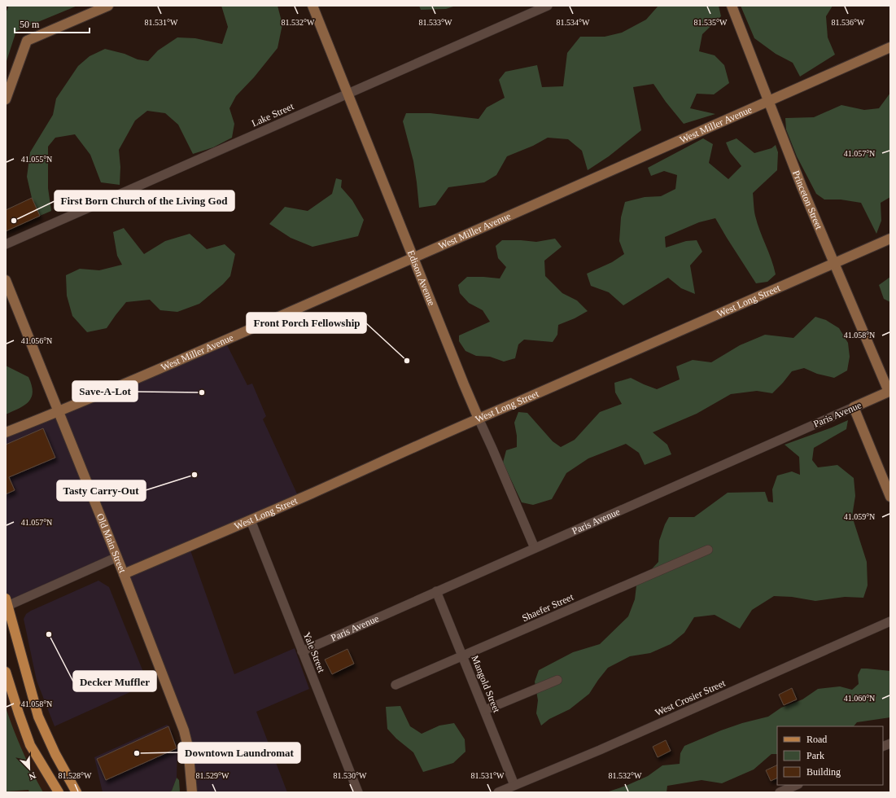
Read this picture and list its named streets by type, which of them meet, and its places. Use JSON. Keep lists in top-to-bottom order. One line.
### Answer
{"streets":{"street":["Lake Street","West Miller Avenue","Princeton Street","Edison Avenue","West Long Street","Paris Avenue","Old Main Street","Shaefer Street","Yale Street","Mangold Street","West Crosier Street"]},"crossings":[["Lake Street","Edison Avenue"],["West Miller Avenue","Princeton Street"],["West Miller Avenue","Edison Avenue"],["West Miller Avenue","Old Main Street"],["Princeton Street","West Long Street"],["Princeton Street","Paris Avenue"],["Edison Avenue","West Long Street"],["Edison Avenue","Paris Avenue"],["West Long Street","Old Main Street"],["West Long Street","Yale Street"],["Paris Avenue","Yale Street"],["Paris Avenue","Mangold Street"],["Shaefer Street","Mangold Street"],["Mangold Street","West Crosier Street"]],"places":["First Born Church of the Living God","Front Porch Fellowship","Save-A-Lot","Tasty Carry-Out","Decker Muffler","Downtown Laundromat"],"legend":["Road","Park","Building"],"scale_bar":"50 m","north":"bottom right","coordinates":["81.531°W","81.532°W","81.533°W","81.534°W","81.535°W","81.536°W","41.057°N","41.055°N","41.058°N","41.056°N","41.059°N","41.060°N","81.528°W","81.529°W","81.530°W"]}
